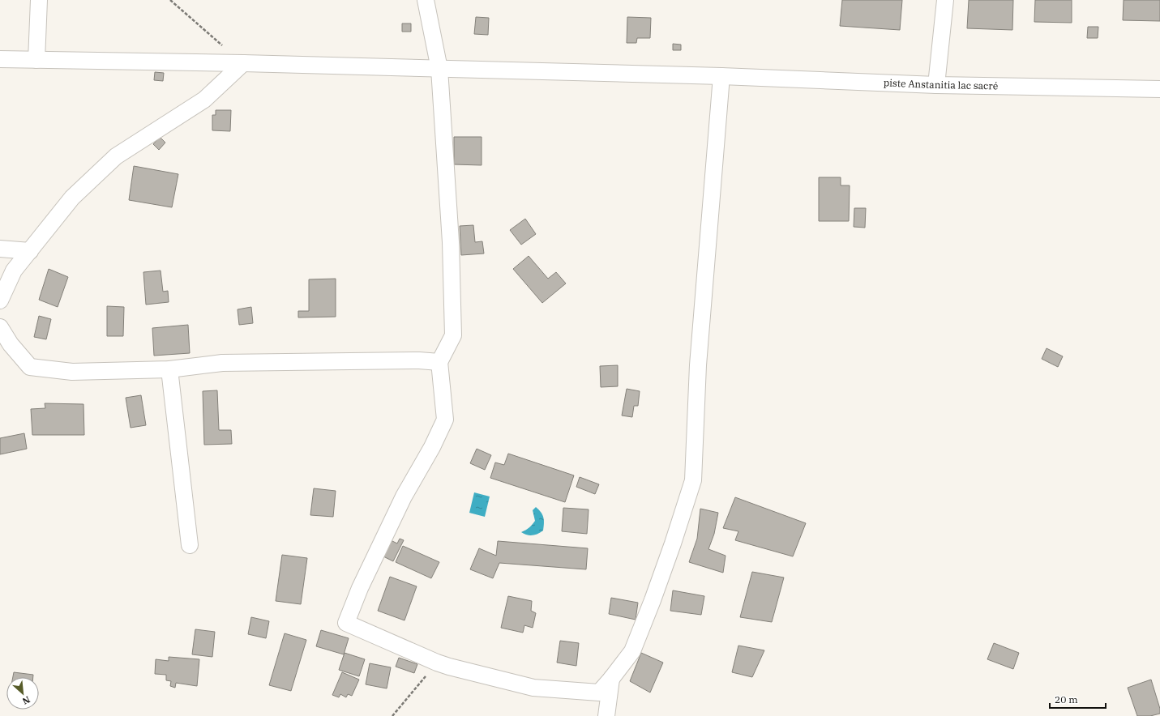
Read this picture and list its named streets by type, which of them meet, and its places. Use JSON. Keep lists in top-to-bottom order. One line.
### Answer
{"streets":{"street":["piste Anstanitia lac sacré"]},"scale_bar":"20 m","north":"bottom right"}
